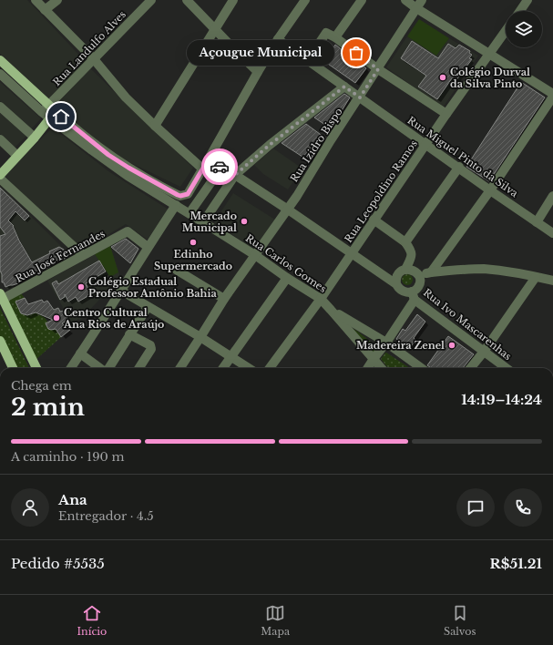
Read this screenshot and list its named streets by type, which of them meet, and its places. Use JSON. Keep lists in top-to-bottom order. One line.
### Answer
{"streets":{"street":["Rua Landulfo Alves","Rua Izidro Bispo","Rua Miguel Pinto da Silva","Rua Leopoldino Ramos","Rua José Fernandes","Rua Carlos Gomes","Rua Ivo Mascarenhas"]},"crossings":[["Rua Landulfo Alves","Rua Carlos Gomes"],["Rua Izidro Bispo","Rua Miguel Pinto da Silva"],["Rua Izidro Bispo","Rua Carlos Gomes"],["Rua Miguel Pinto da Silva","Rua Leopoldino Ramos"],["Rua Leopoldino Ramos","Rua Carlos Gomes"]],"places":["Açougue Municipal","Colégio Durval da Silva Pinto","Mercado Municipal","Edinho Supermercado","Colégio Estadual Professor Antônio Bahia","Centro Cultural Ana Rios de Araújo","Madereira Zenel"],"page":{"bubble":"Açougue Municipal","heading":["2 min","Chega em","14:19–14:24"],"panel":["Ana","Entregador · 4.5","Pedido #5535","R$51.21"],"bar":"A caminho · 190 m","tabs":["Início","Mapa","Salvos"]}}
